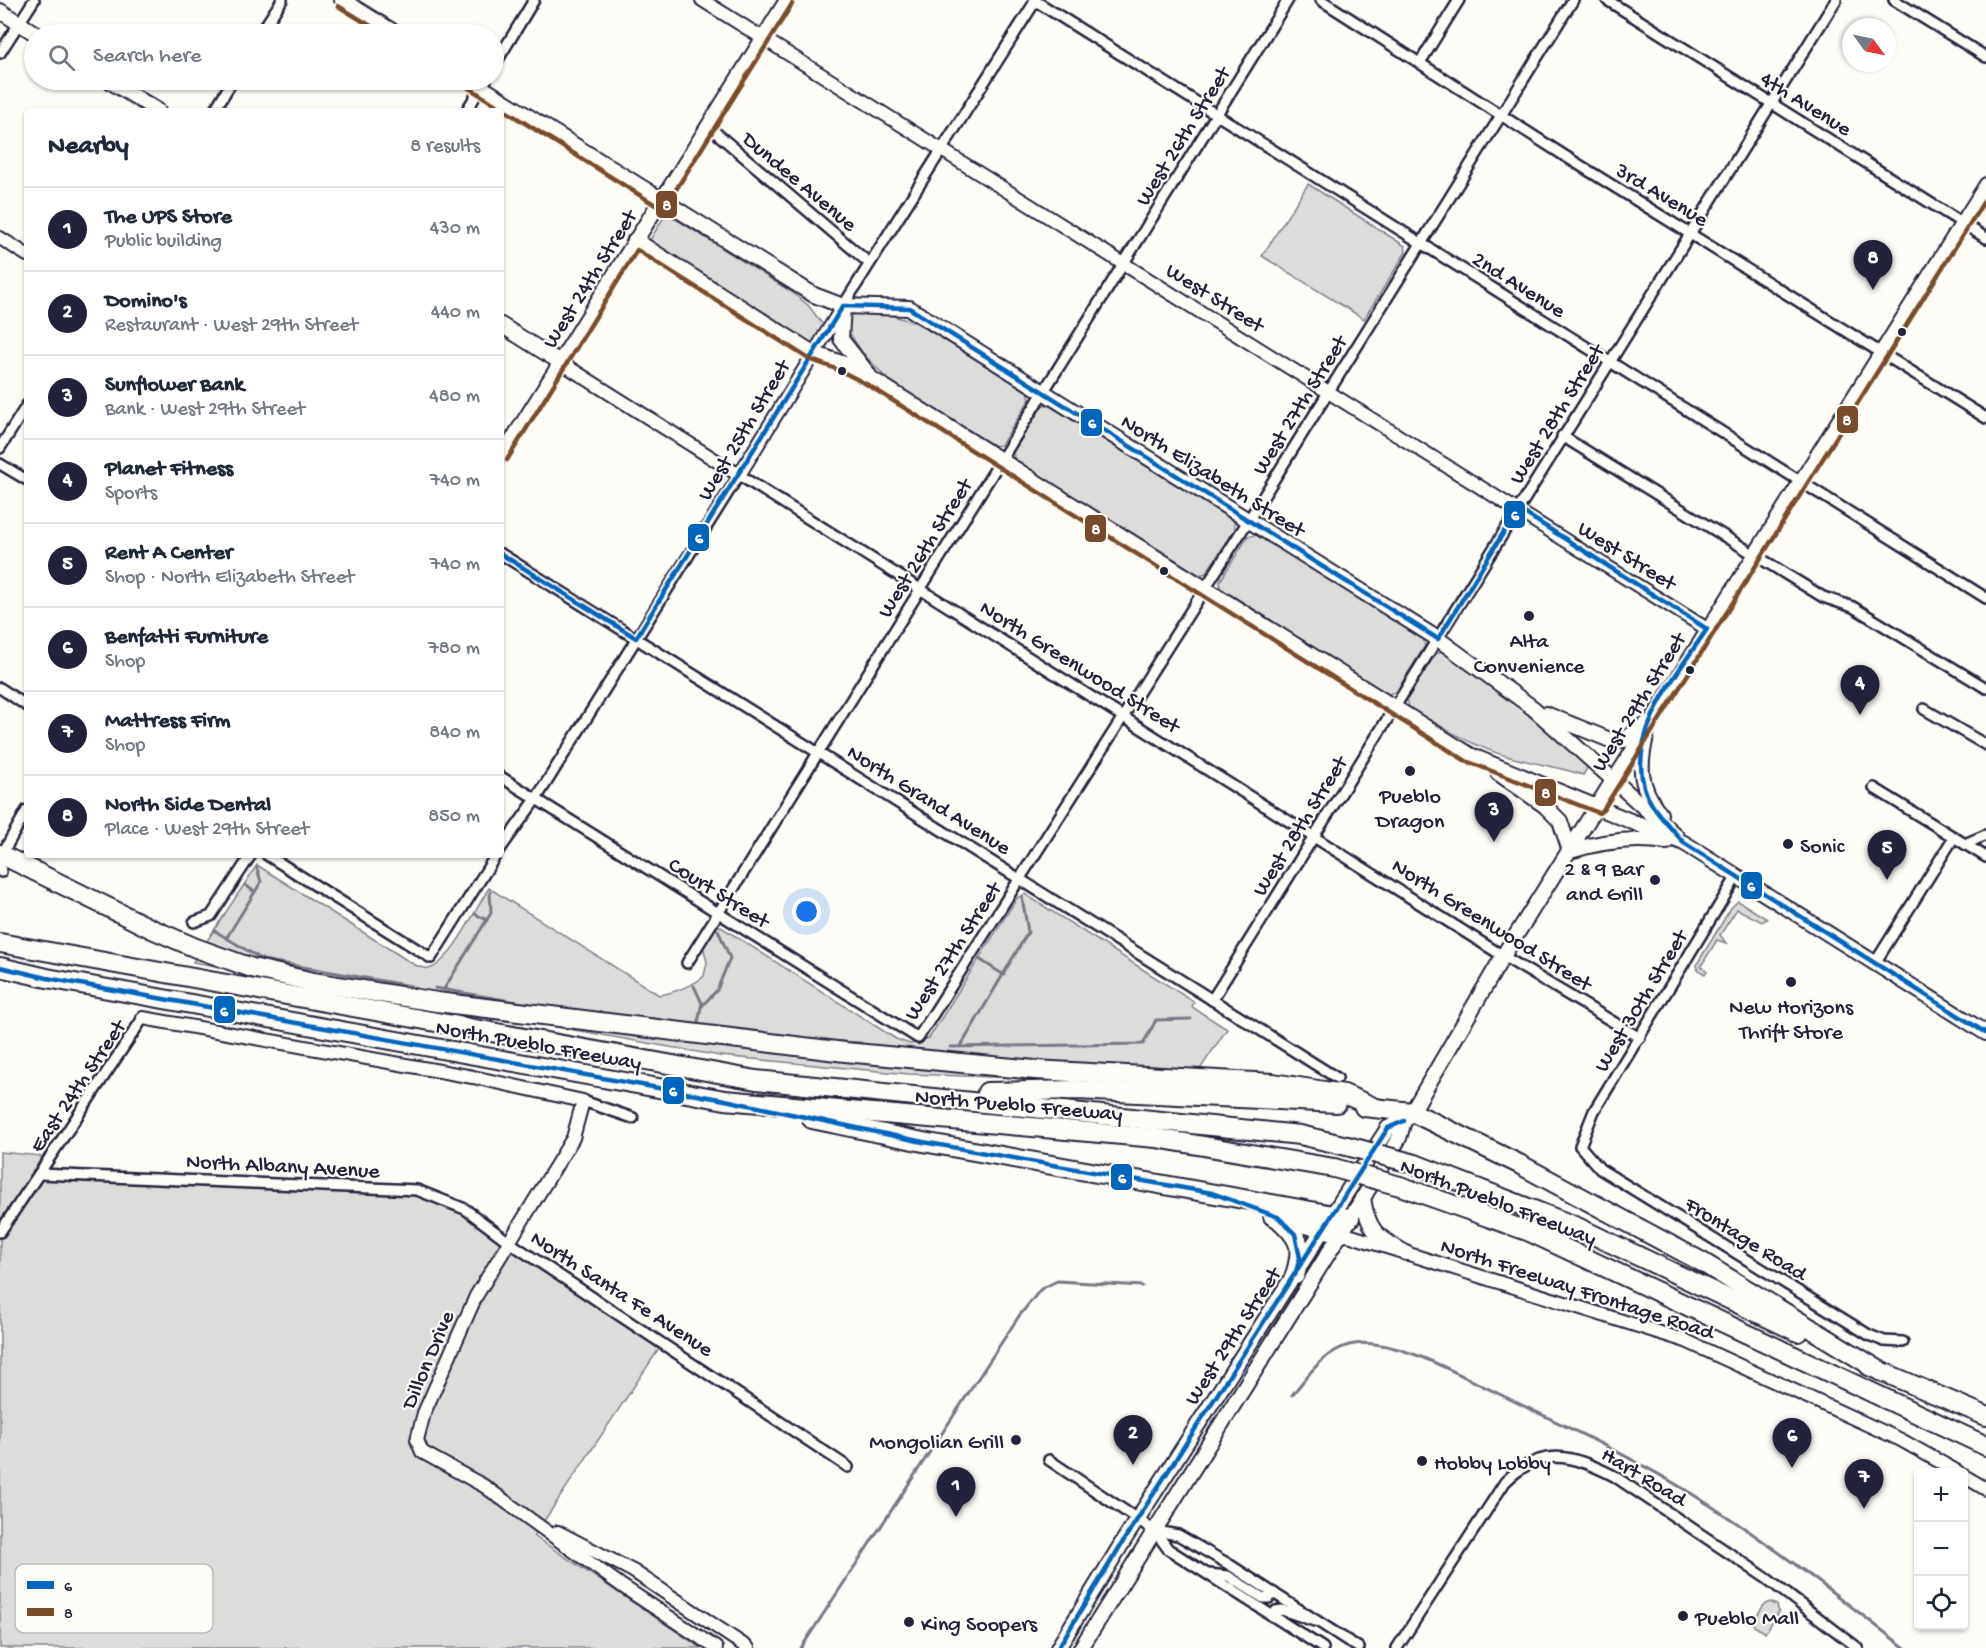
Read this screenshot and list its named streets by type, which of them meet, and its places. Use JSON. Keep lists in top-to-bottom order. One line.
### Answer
{"streets":{"highway":["North Pueblo Freeway"],"main road":["West 24th Street","North Elizabeth Street","North Greenwood Street","West 29th Street"],"street":["4th Avenue","West 26th Street","Dundee Avenue","3rd Avenue","2nd Avenue","West Street","West 27th Street","West 28th Street","West 25th Street","North Grand Avenue","Court Street","West 30th Street","East 24th Street","North Albany Avenue","Frontage Road","North Freeway Frontage Road","North Santa Fe Avenue","Dillon Drive","Hart Road"]},"crossings":[["4th Avenue","West 28th Street"],["4th Avenue","West 29th Street"],["West 26th Street","2nd Avenue"],["West 26th Street","West Street"],["West 26th Street","North Elizabeth Street"],["West 26th Street","North Greenwood Street"],["West 26th Street","North Grand Avenue"],["West 26th Street","Court Street"],["Dundee Avenue","West 24th Street"],["Dundee Avenue","West 25th Street"],["3rd Avenue","West 27th Street"],["3rd Avenue","West 28th Street"],["3rd Avenue","West 29th Street"],["West 24th Street","West Street"],["West 24th Street","North Elizabeth Street"],["West 24th Street","North Greenwood Street"],["2nd Avenue","West 27th Street"],["2nd Avenue","West 28th Street"],["2nd Avenue","West 25th Street"],["2nd Avenue","West 29th Street"],["West Street","West 27th Street"],["West Street","West 28th Street"],["West Street","West 25th Street"],["West Street","West 29th Street"],["West 27th Street","North Elizabeth Street"],["West 27th Street","North Greenwood Street"],["West 27th Street","North Grand Avenue"],["West 27th Street","Court Street"],["West 28th Street","North Elizabeth Street"],["West 28th Street","North Greenwood Street"],["West 28th Street","North Grand Avenue"],["West 25th Street","North Elizabeth Street"],["West 25th Street","North Greenwood Street"],["West 25th Street","North Grand Avenue"],["West 25th Street","Court Street"],["North Elizabeth Street","West 29th Street"],["North Elizabeth Street","West 30th Street"],["North Greenwood Street","West 29th Street"],["North Greenwood Street","West 30th Street"],["West 29th Street","North Freeway Frontage Road"],["West 30th Street","Frontage Road"],["East 24th Street","North Albany Avenue"],["North Albany Avenue","North Santa Fe Avenue"],["North Albany Avenue","Dillon Drive"],["North Santa Fe Avenue","Dillon Drive"]],"places":["Alta Convenience","Pueblo Dragon","Sonic","2 & 9 Bar and Grill","New Horizons Thrift Store","Mongolian Grill","Hobby Lobby","Pueblo Mall","King Soopers"],"lines":["transit line 8","transit line 6"],"legend":["6","8"],"north":"bottom right","page":{"search":"Search here","heading":["Nearby","8 results"],"list":[{"mark":"1","name":"The UPS Store","note":"Public building","value":"430 m"},{"mark":"2","name":"Domino's","note":"Restaurant · West 29th Street","value":"440 m"},{"mark":"3","name":"Sunflower Bank","note":"Bank · West 29th Street","value":"480 m"},{"mark":"4","name":"Planet Fitness","note":"Sports","value":"740 m"},{"mark":"5","name":"Rent A Center","note":"Shop · North Elizabeth Street","value":"740 m"},{"mark":"6","name":"Benfatti Furniture","note":"Shop","value":"780 m"},{"mark":"7","name":"Mattress Firm","note":"Shop","value":"840 m"},{"mark":"8","name":"North Side Dental","note":"Place · West 29th Street","value":"850 m"}],"pins":["8","4","3","5","2","6","7","1"],"map_buttons":["+","−"]}}
